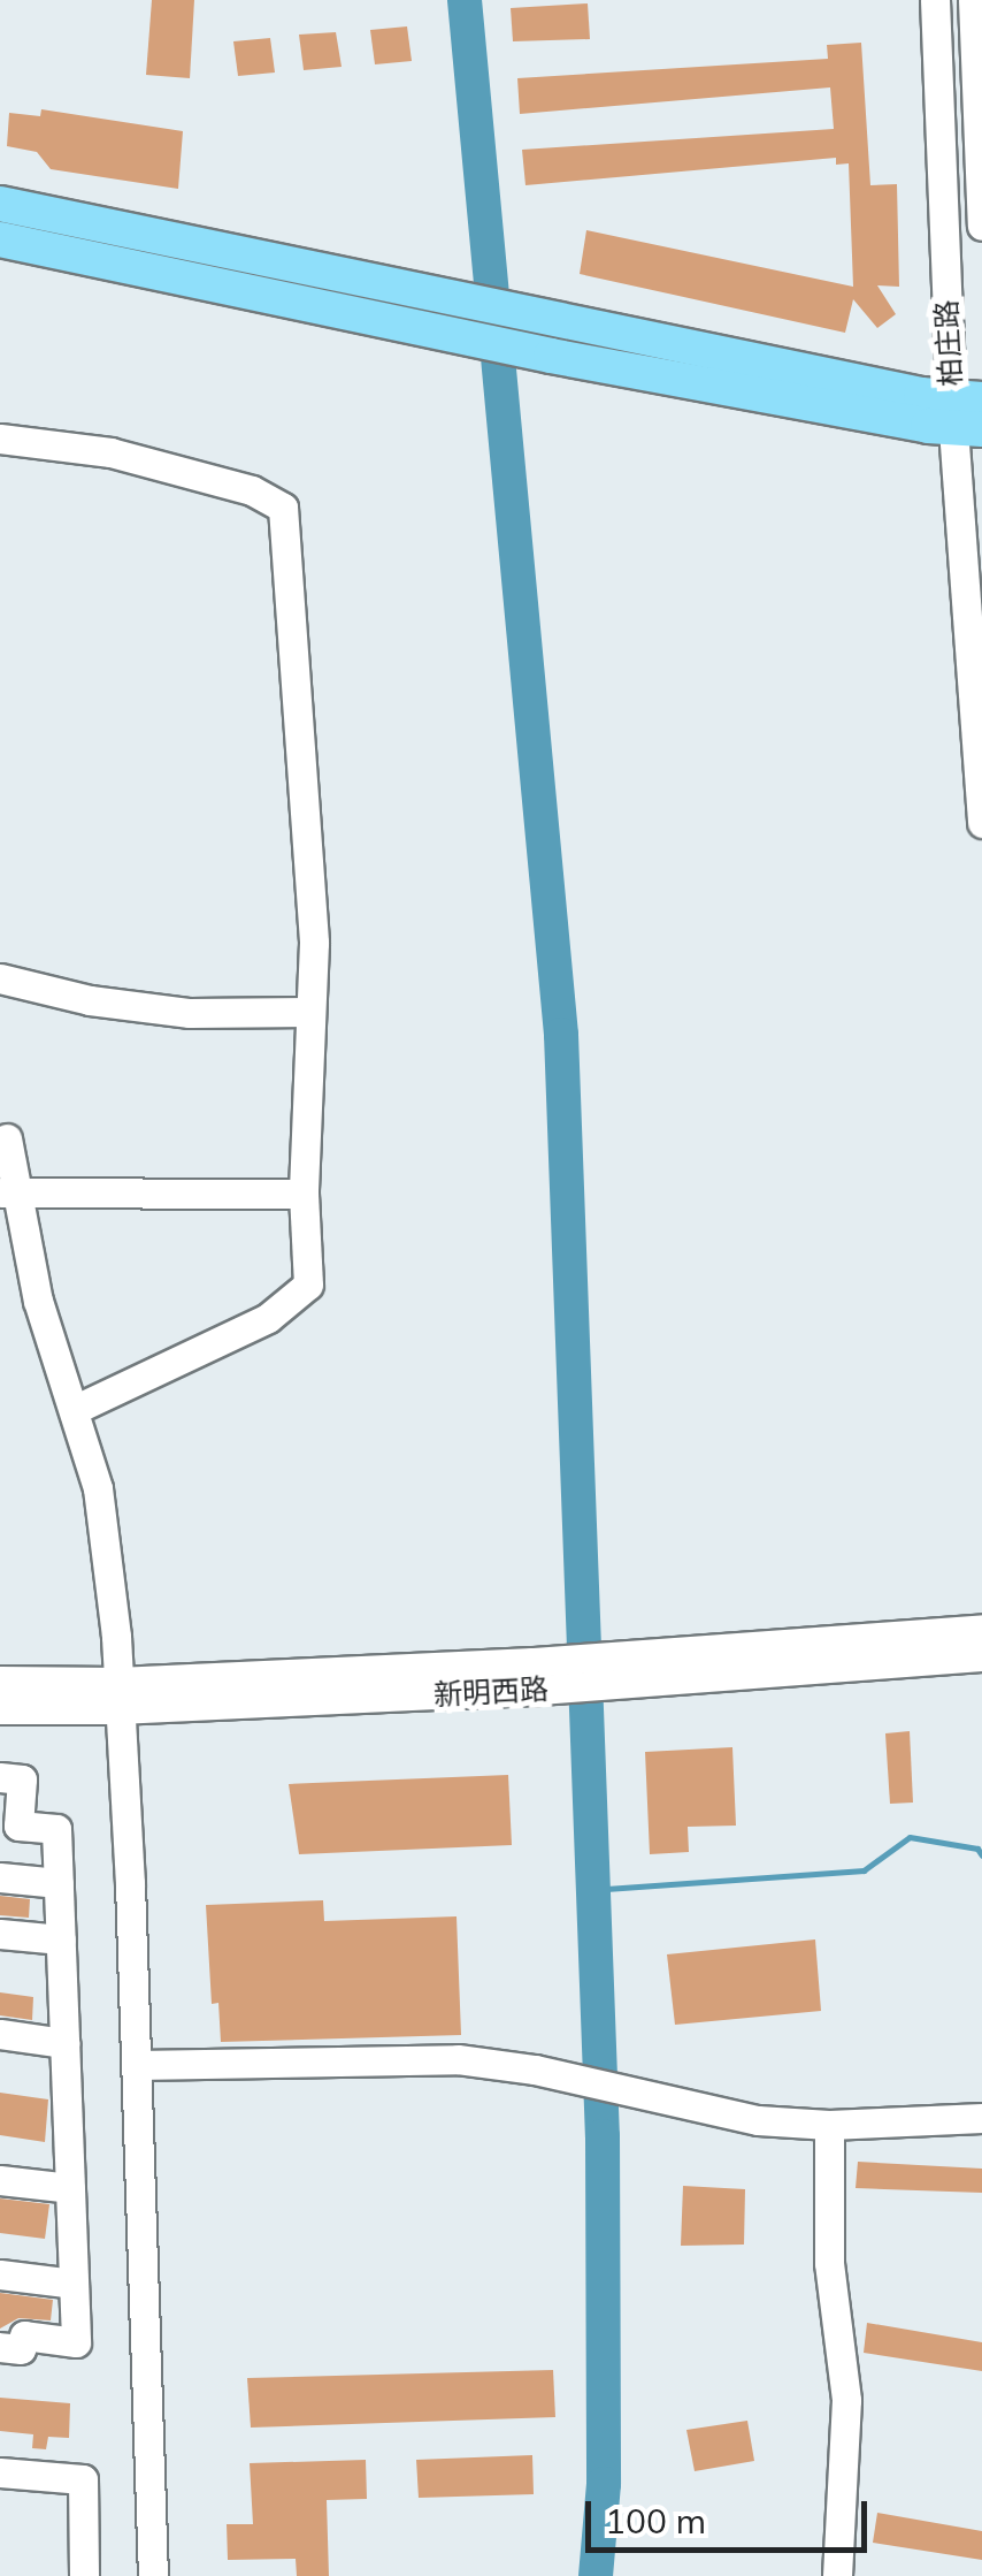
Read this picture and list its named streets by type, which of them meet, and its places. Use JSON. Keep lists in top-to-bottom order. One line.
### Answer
{"streets":{"street":["柏庄路","新明西路"]},"scale_bar":"100 m"}
